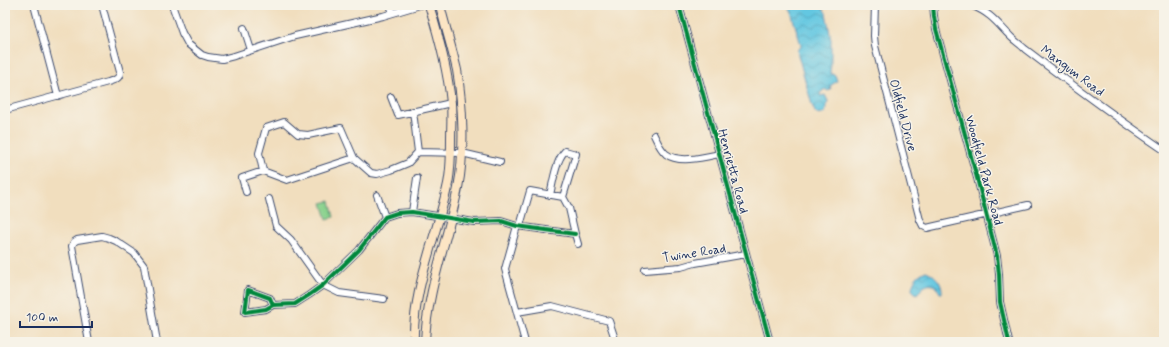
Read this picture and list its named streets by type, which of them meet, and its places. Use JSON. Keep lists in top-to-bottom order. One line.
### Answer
{"streets":{"street":["Mangum Road","Oldfield Drive","Woodfield Park Road","Henrietta Road","Twine Road"]},"crossings":[["Oldfield Drive","Woodfield Park Road"],["Henrietta Road","Twine Road"]],"scale_bar":"100 m"}
